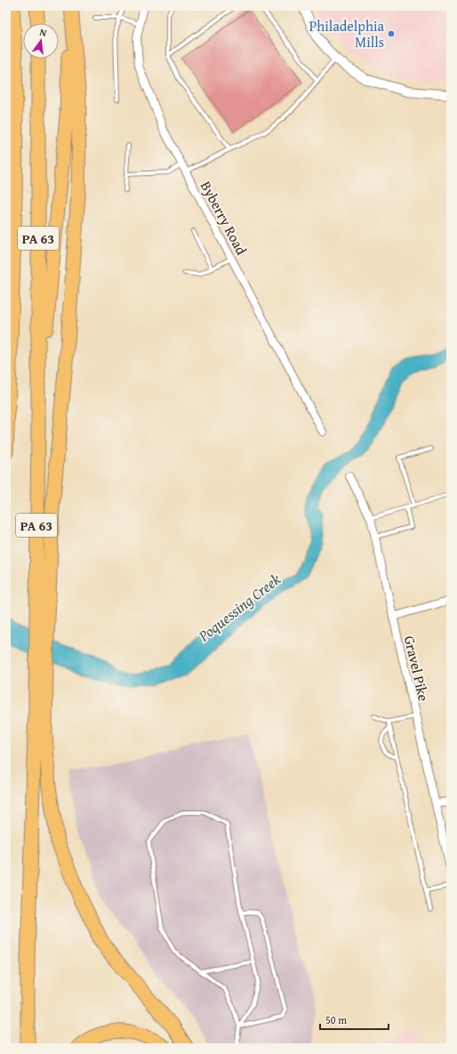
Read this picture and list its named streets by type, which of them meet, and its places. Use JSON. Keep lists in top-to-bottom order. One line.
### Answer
{"streets":{"highway":["PA 63"],"street":["Byberry Road","Gravel Pike"]},"water":["Poquessing Creek"],"places":["Philadelphia Mills"],"scale_bar":"50 m","north":"top"}
